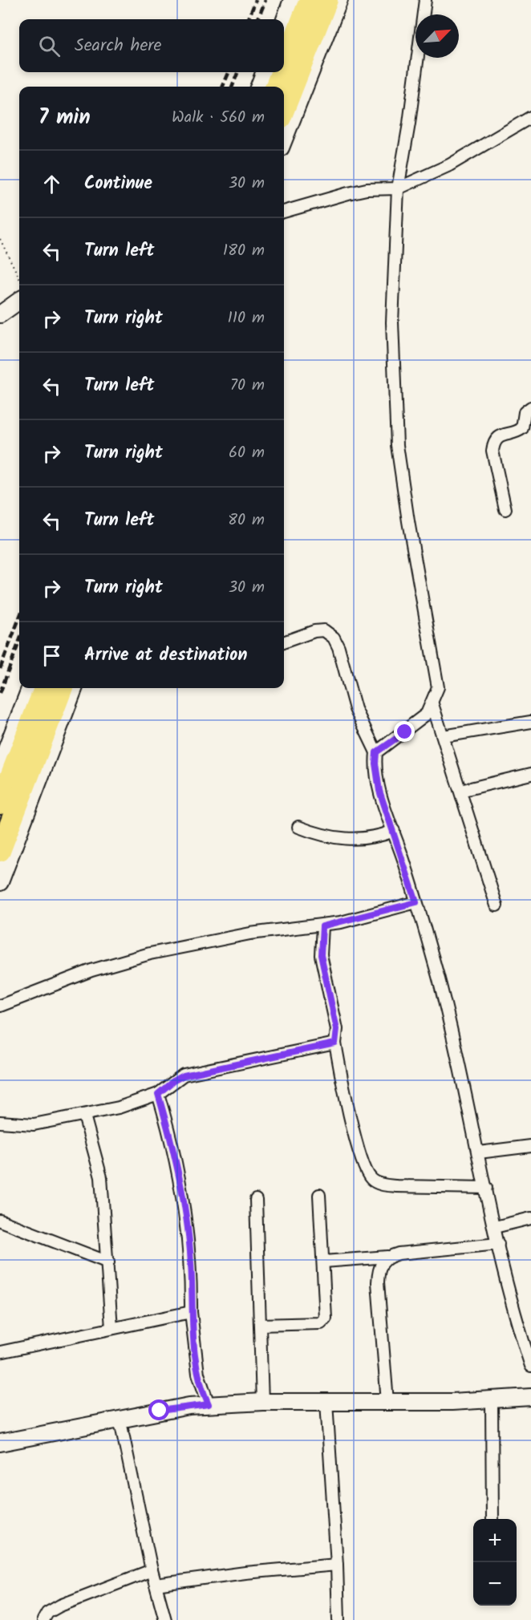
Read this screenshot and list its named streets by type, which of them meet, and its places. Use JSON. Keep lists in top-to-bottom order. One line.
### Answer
{"north":"top right","page":{"search":"Search here","heading":["7 min","Walk · 560 m"],"list":[["Continue","30 m"],["Turn left","180 m"],["Turn right","110 m"],["Turn left","70 m"],["Turn right","60 m"],["Turn left","80 m"],["Turn right","30 m"],"Arrive at destination"],"map_buttons":["+","−"]}}
